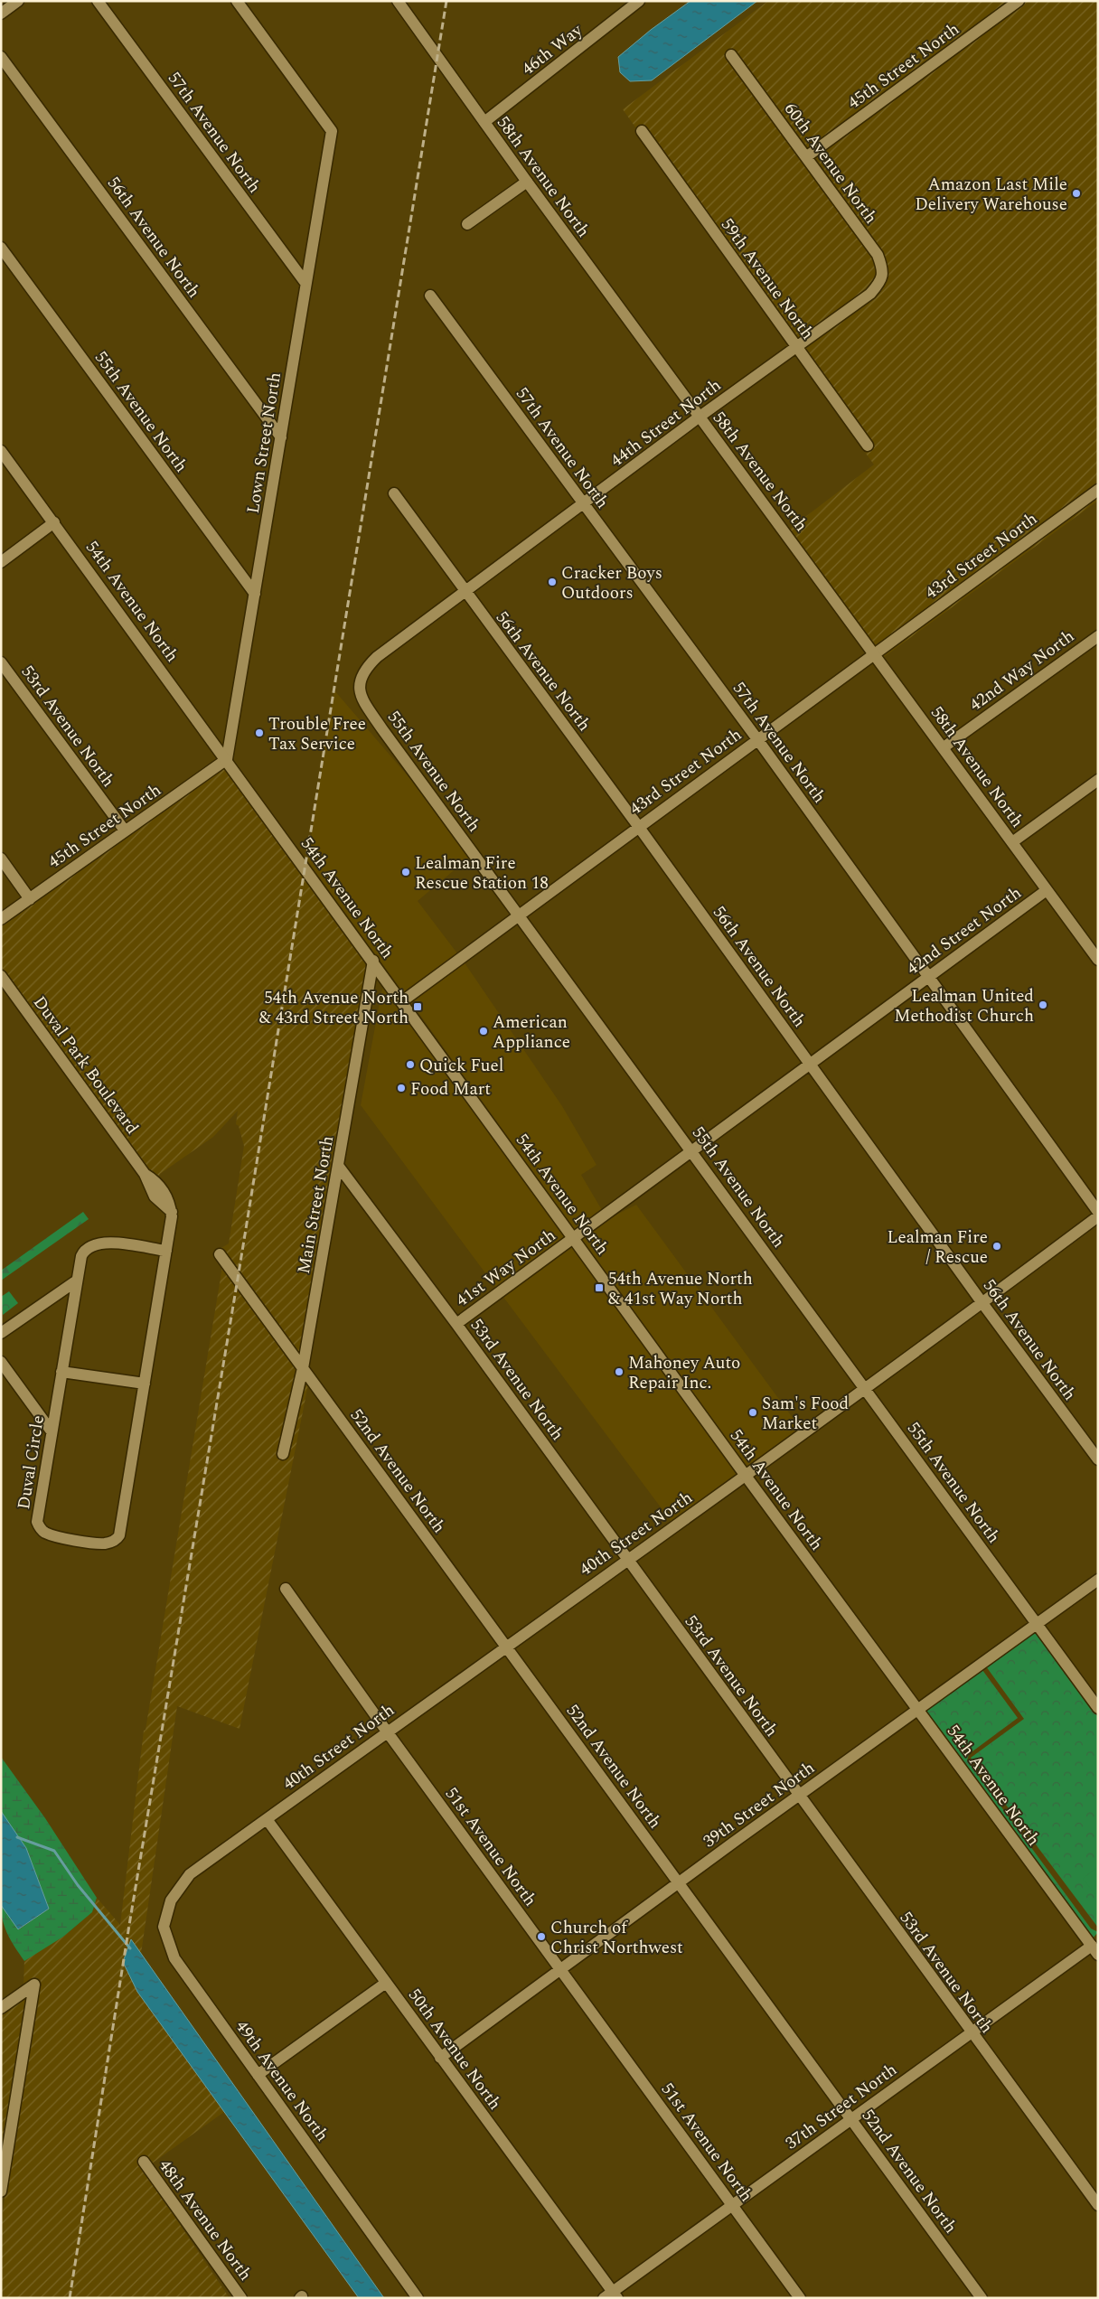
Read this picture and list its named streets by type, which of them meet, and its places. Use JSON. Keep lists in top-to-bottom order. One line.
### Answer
{"streets":{"street":["46th Way","45th Street North","57th Avenue North","60th Avenue North","58th Avenue North","56th Avenue North","59th Avenue North","55th Avenue North","44th Street North","Lown Street North","43rd Street North","54th Avenue North","42nd Way North","53rd Avenue North","42nd Street North","Duval Park Boulevard","Main Street North","41st Way North","Duval Circle","52nd Avenue North","40th Street North","39th Street North","51st Avenue North","50th Avenue North","49th Avenue North","37th Street North","48th Avenue North"]},"crossings":[["46th Way","58th Avenue North"],["45th Street North","60th Avenue North"],["45th Street North","Lown Street North"],["45th Street North","54th Avenue North"],["45th Street North","53rd Avenue North"],["57th Avenue North","44th Street North"],["57th Avenue North","Lown Street North"],["57th Avenue North","43rd Street North"],["57th Avenue North","42nd Street North"],["60th Avenue North","44th Street North"],["58th Avenue North","44th Street North"],["58th Avenue North","43rd Street North"],["58th Avenue North","42nd Way North"],["58th Avenue North","42nd Street North"],["56th Avenue North","44th Street North"],["56th Avenue North","Lown Street North"],["56th Avenue North","43rd Street North"],["56th Avenue North","42nd Street North"],["56th Avenue North","40th Street North"],["59th Avenue North","44th Street North"],["55th Avenue North","44th Street North"],["55th Avenue North","Lown Street North"],["55th Avenue North","43rd Street North"],["55th Avenue North","42nd Street North"],["55th Avenue North","40th Street North"],["55th Avenue North","39th Street North"],["Lown Street North","54th Avenue North"],["43rd Street North","54th Avenue North"],["54th Avenue North","42nd Street North"],["54th Avenue North","Main Street North"],["54th Avenue North","41st Way North"],["54th Avenue North","40th Street North"],["54th Avenue North","39th Street North"],["54th Avenue North","37th Street North"],["53rd Avenue North","Main Street North"],["53rd Avenue North","41st Way North"],["53rd Avenue North","40th Street North"],["53rd Avenue North","39th Street North"],["53rd Avenue North","37th Street North"],["42nd Street North","41st Way North"],["Duval Park Boulevard","Duval Circle"],["Main Street North","52nd Avenue North"],["52nd Avenue North","40th Street North"],["52nd Avenue North","39th Street North"],["52nd Avenue North","37th Street North"],["40th Street North","51st Avenue North"],["40th Street North","50th Avenue North"],["40th Street North","49th Avenue North"],["39th Street North","51st Avenue North"],["39th Street North","50th Avenue North"],["51st Avenue North","37th Street North"],["50th Avenue North","37th Street North"]],"places":{"other":["Amazon Last Mile Delivery Warehouse","Cracker Boys Outdoors","Trouble Free Tax Service","Lealman Fire Rescue Station 18","Lealman United Methodist Church","American Appliance","Quick Fuel","Food Mart","Lealman Fire / Rescue","Mahoney Auto Repair Inc.","Sam's Food Market","Church of Christ Northwest"],"transit":["54th Avenue North & 43rd Street North","54th Avenue North & 41st Way North"]}}
